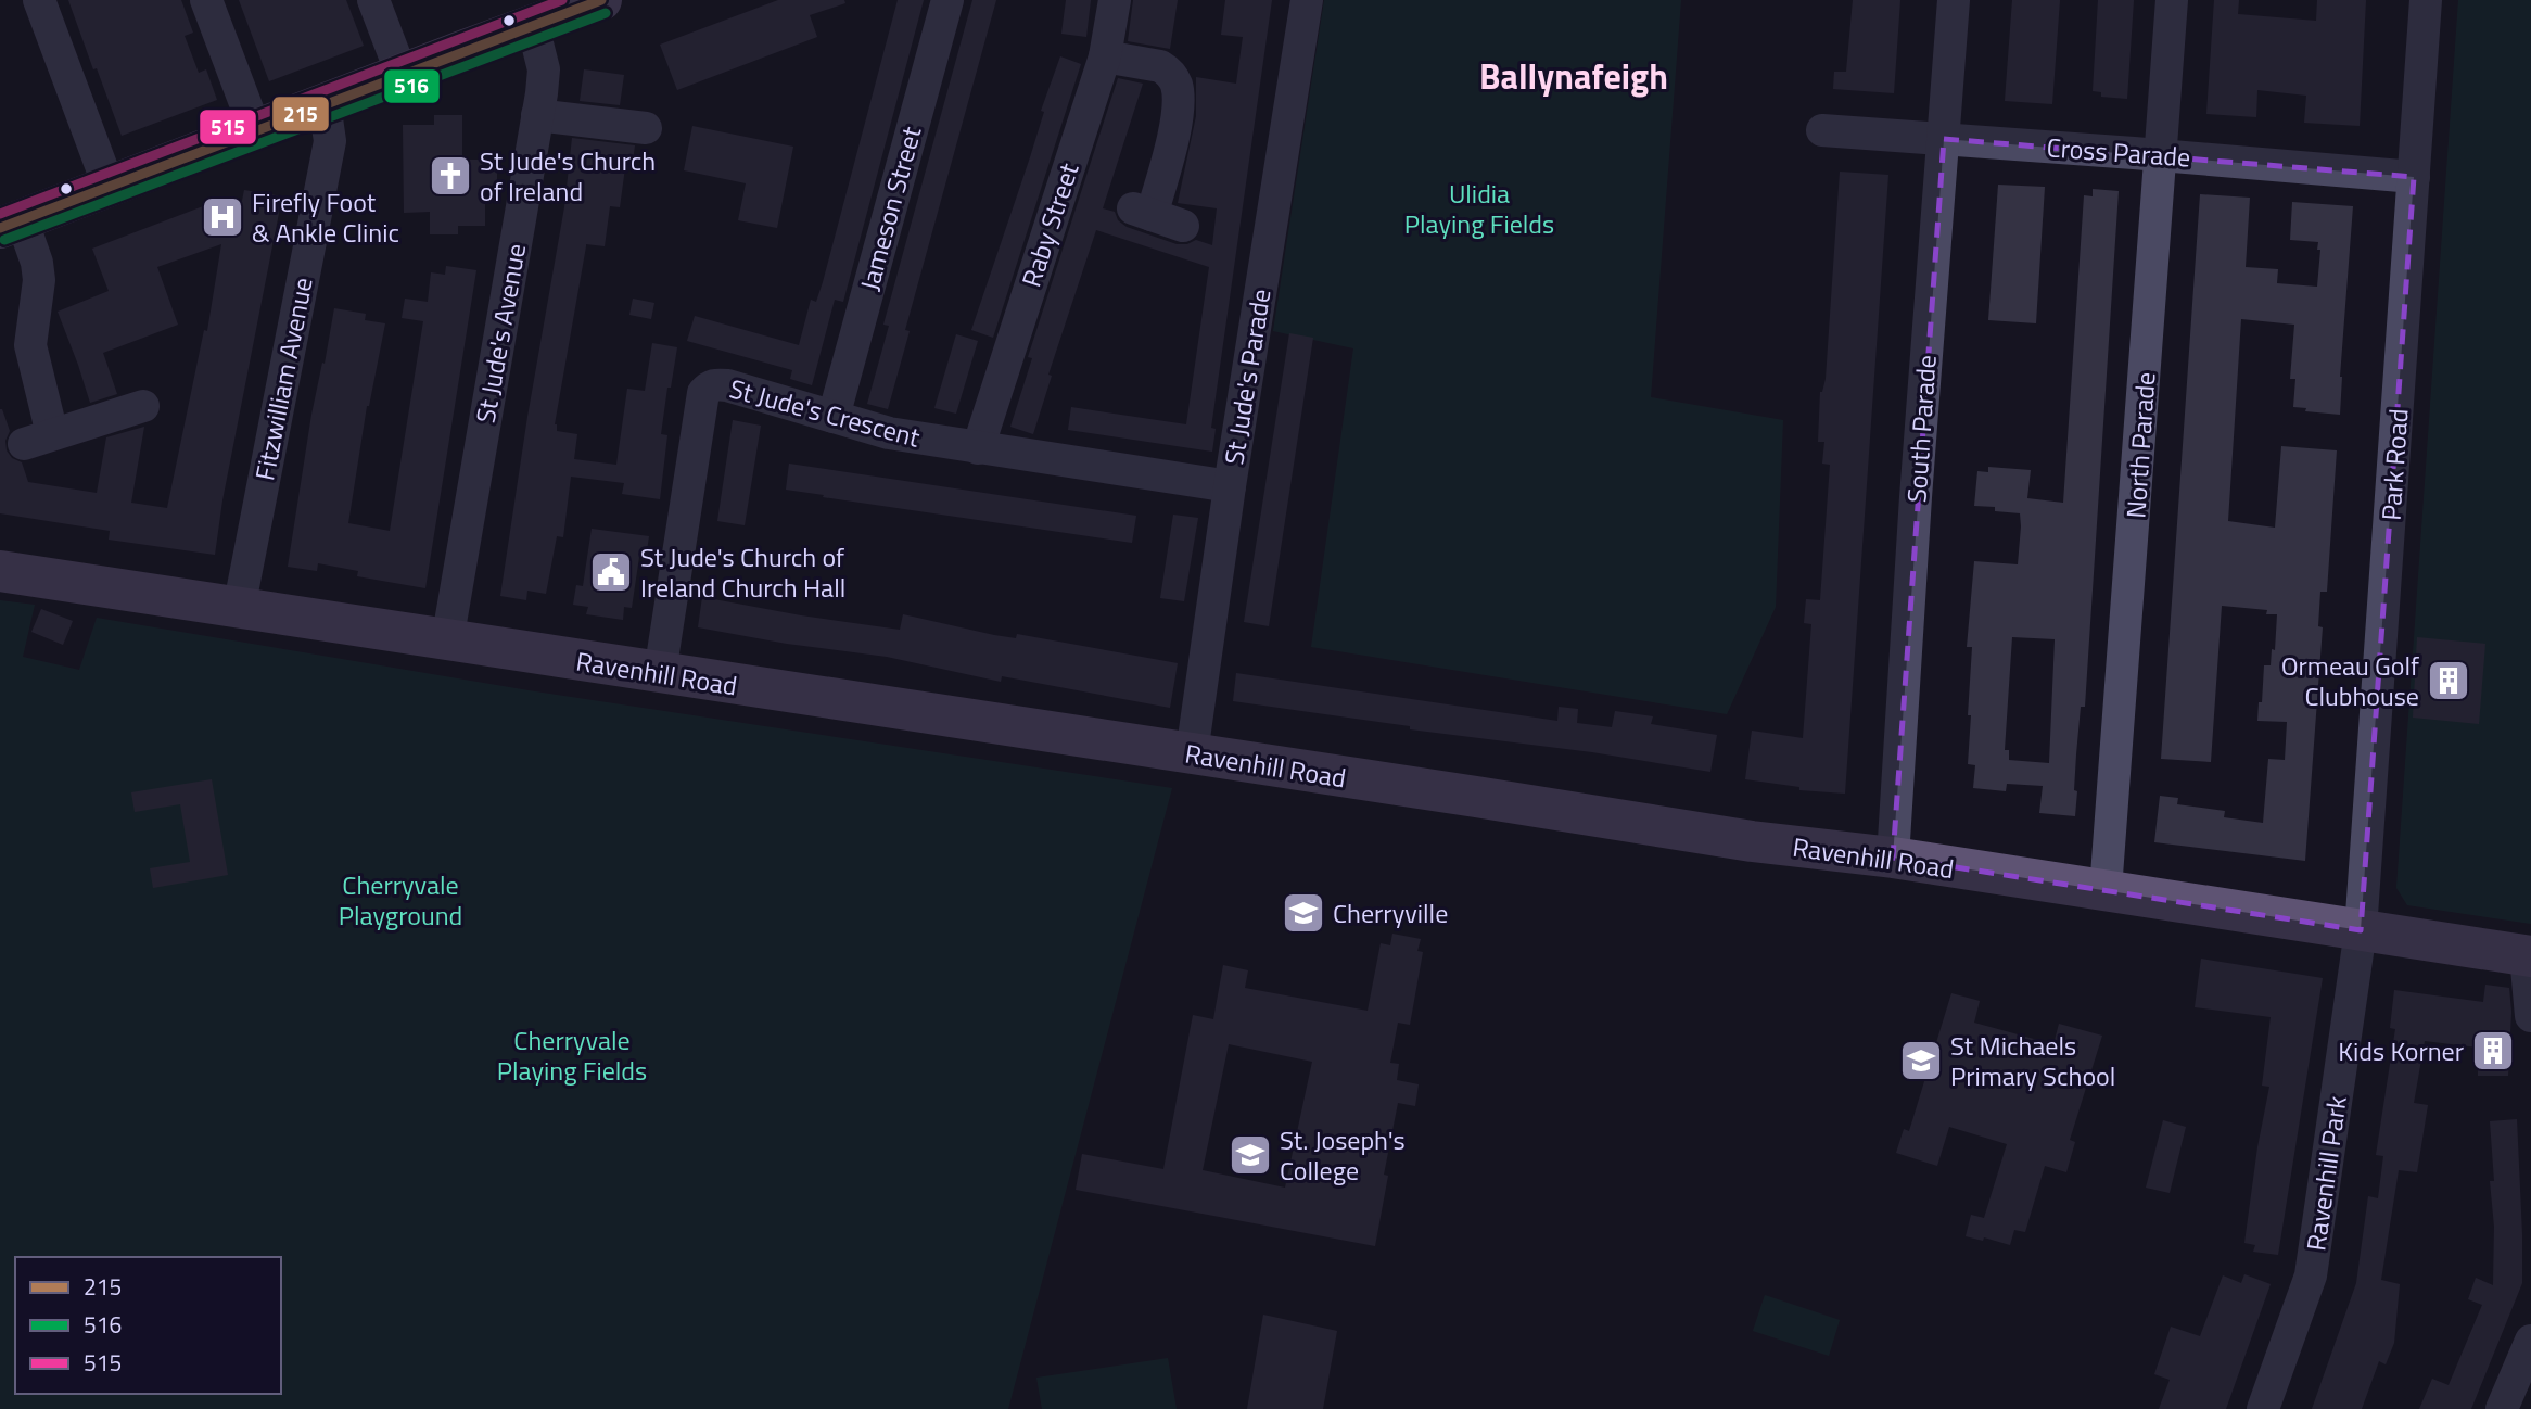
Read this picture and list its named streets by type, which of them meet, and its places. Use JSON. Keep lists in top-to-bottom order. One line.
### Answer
{"streets":{"main road":["Ravenhill Road"],"street":["Cross Parade","Jameson Street","Raby Street","St Jude's Avenue","St Jude's Parade","Fitzwilliam Avenue","St Jude's Crescent","South Parade","North Parade","Park Road","Ravenhill Park"]},"crossings":[["Cross Parade","South Parade"],["Cross Parade","North Parade"],["Cross Parade","Park Road"],["Jameson Street","St Jude's Crescent"],["Raby Street","St Jude's Crescent"],["St Jude's Avenue","Ravenhill Road"],["St Jude's Parade","St Jude's Crescent"],["St Jude's Parade","Ravenhill Road"],["Fitzwilliam Avenue","Ravenhill Road"],["St Jude's Crescent","Ravenhill Road"],["South Parade","Ravenhill Road"],["North Parade","Ravenhill Road"],["Park Road","Ravenhill Road"],["Park Road","Ravenhill Park"],["Ravenhill Road","Ravenhill Park"]],"districts":["Ballynafeigh"],"parks":["Ulidia Playing Fields","Cherryvale Playground","Cherryvale Playing Fields"],"places":{"church":["St Jude's Church of Ireland"],"hospital":["Firefly Foot & Ankle Clinic"],"public building":["St Jude's Church of Ireland Church Hall"],"building":["Ormeau Golf Clubhouse","Kids Korner"],"school or university":["Cherryville","St Michaels Primary School","St. Joseph's College"]},"lines":["transit line 215","transit line 515","transit line 516"],"legend":["215","516","515"]}
